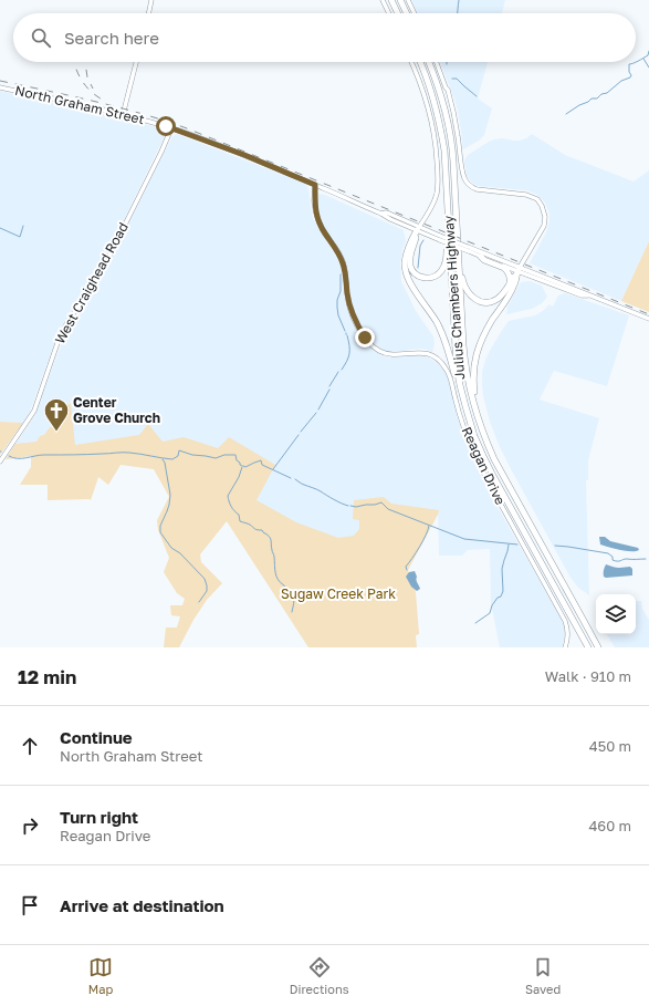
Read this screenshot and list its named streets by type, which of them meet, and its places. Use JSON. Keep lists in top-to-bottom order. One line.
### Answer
{"streets":{"highway":["Julius Chambers Highway"],"street":["North Graham Street","West Craighead Road","Reagan Drive"]},"crossings":[["North Graham Street","West Craighead Road"],["North Graham Street","Reagan Drive"]],"parks":["Sugaw Creek Park"],"places":{"church":["Center Grove Church"]},"page":{"search":"Search here","heading":["12 min","Walk · 910 m"],"list":[["Continue","North Graham Street","450 m"],["Turn right","Reagan Drive","460 m"],"Arrive at destination"],"nav":["Map","Directions","Saved"]}}
